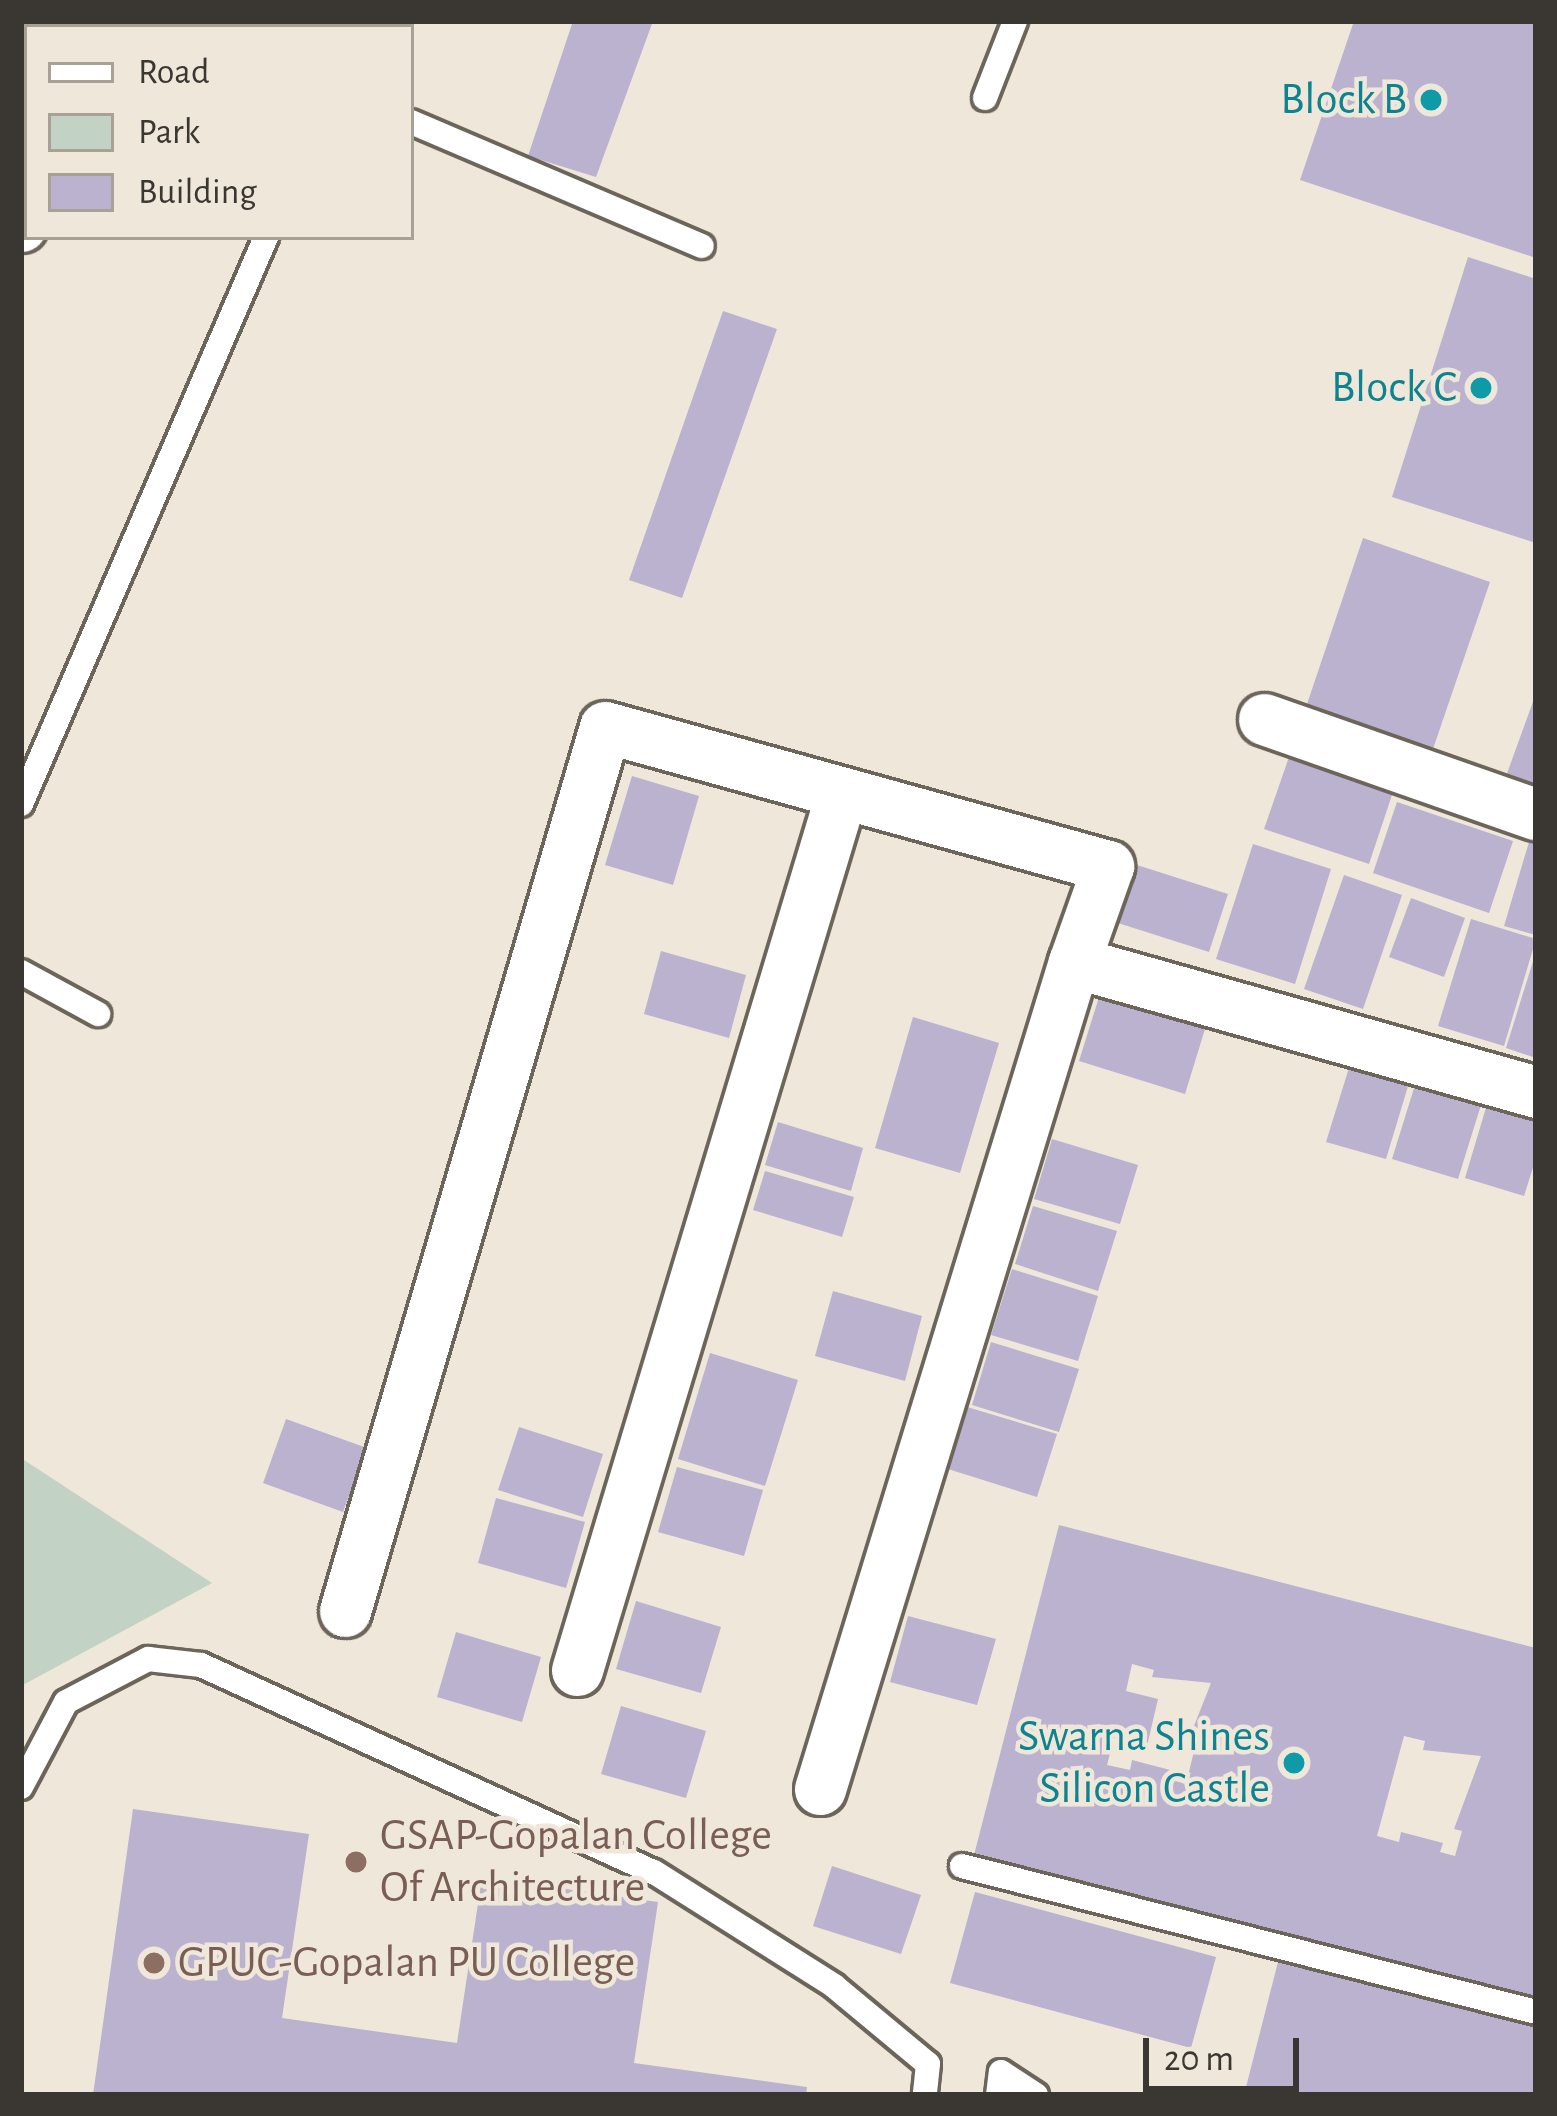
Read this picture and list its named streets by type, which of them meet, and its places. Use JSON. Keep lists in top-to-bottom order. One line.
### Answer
{"places":["Block B","Block C","Swarna Shines Silicon Castle","GSAP-Gopalan College Of Architecture","GPUC-Gopalan PU College"],"legend":["Road","Park","Building"],"scale_bar":"20 m"}
